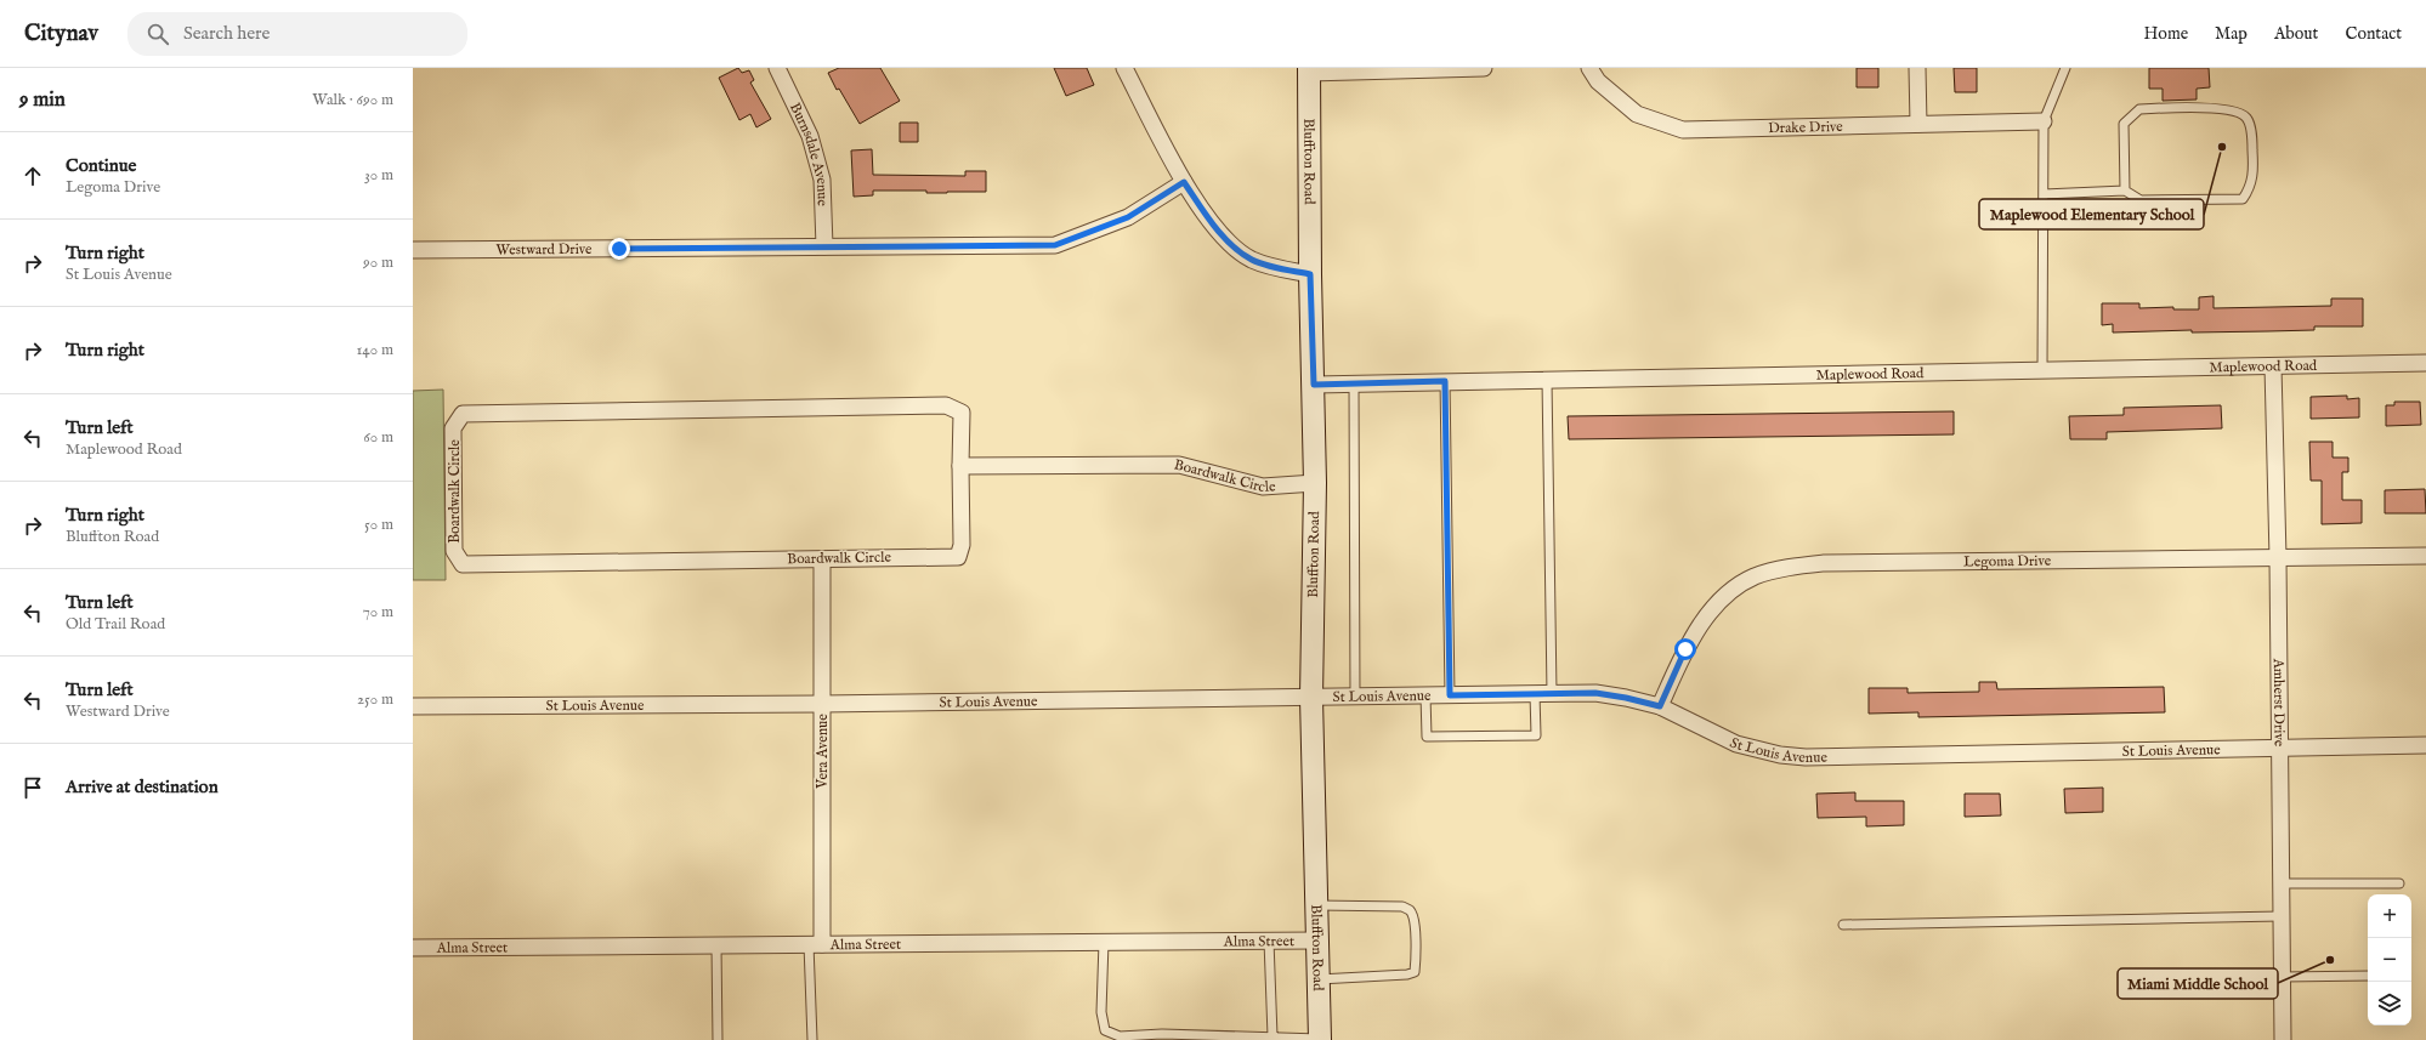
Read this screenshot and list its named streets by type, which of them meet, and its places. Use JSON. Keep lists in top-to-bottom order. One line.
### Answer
{"streets":{"main road":["Bluffton Road"],"street":["Drake Drive","Burnsdale Avenue","Westward Drive","Maplewood Road","Boardwalk Circle","Legoma Drive","St Louis Avenue","Amherst Drive","Vera Avenue","Alma Street"]},"crossings":[["Burnsdale Avenue","Westward Drive"],["Bluffton Road","Maplewood Road"],["Bluffton Road","Boardwalk Circle"],["Bluffton Road","St Louis Avenue"],["Bluffton Road","Alma Street"],["Maplewood Road","Amherst Drive"],["Boardwalk Circle","Vera Avenue"],["Legoma Drive","St Louis Avenue"],["Legoma Drive","Amherst Drive"],["St Louis Avenue","Amherst Drive"],["St Louis Avenue","Vera Avenue"],["Vera Avenue","Alma Street"]],"places":["Maplewood Elementary School","Miami Middle School"],"page":{"header":"Citynav","search":"Search here","nav":["Home","Map","About","Contact"],"heading":["9 min","Walk · 690 m"],"list":[["Continue","Legoma Drive","30 m"],["Turn right","St Louis Avenue","90 m"],["Turn right","140 m"],["Turn left","Maplewood Road","60 m"],["Turn right","Bluffton Road","50 m"],["Turn left","Old Trail Road","70 m"],["Turn left","Westward Drive","250 m"],"Arrive at destination"],"map_buttons":["+","−"]}}
